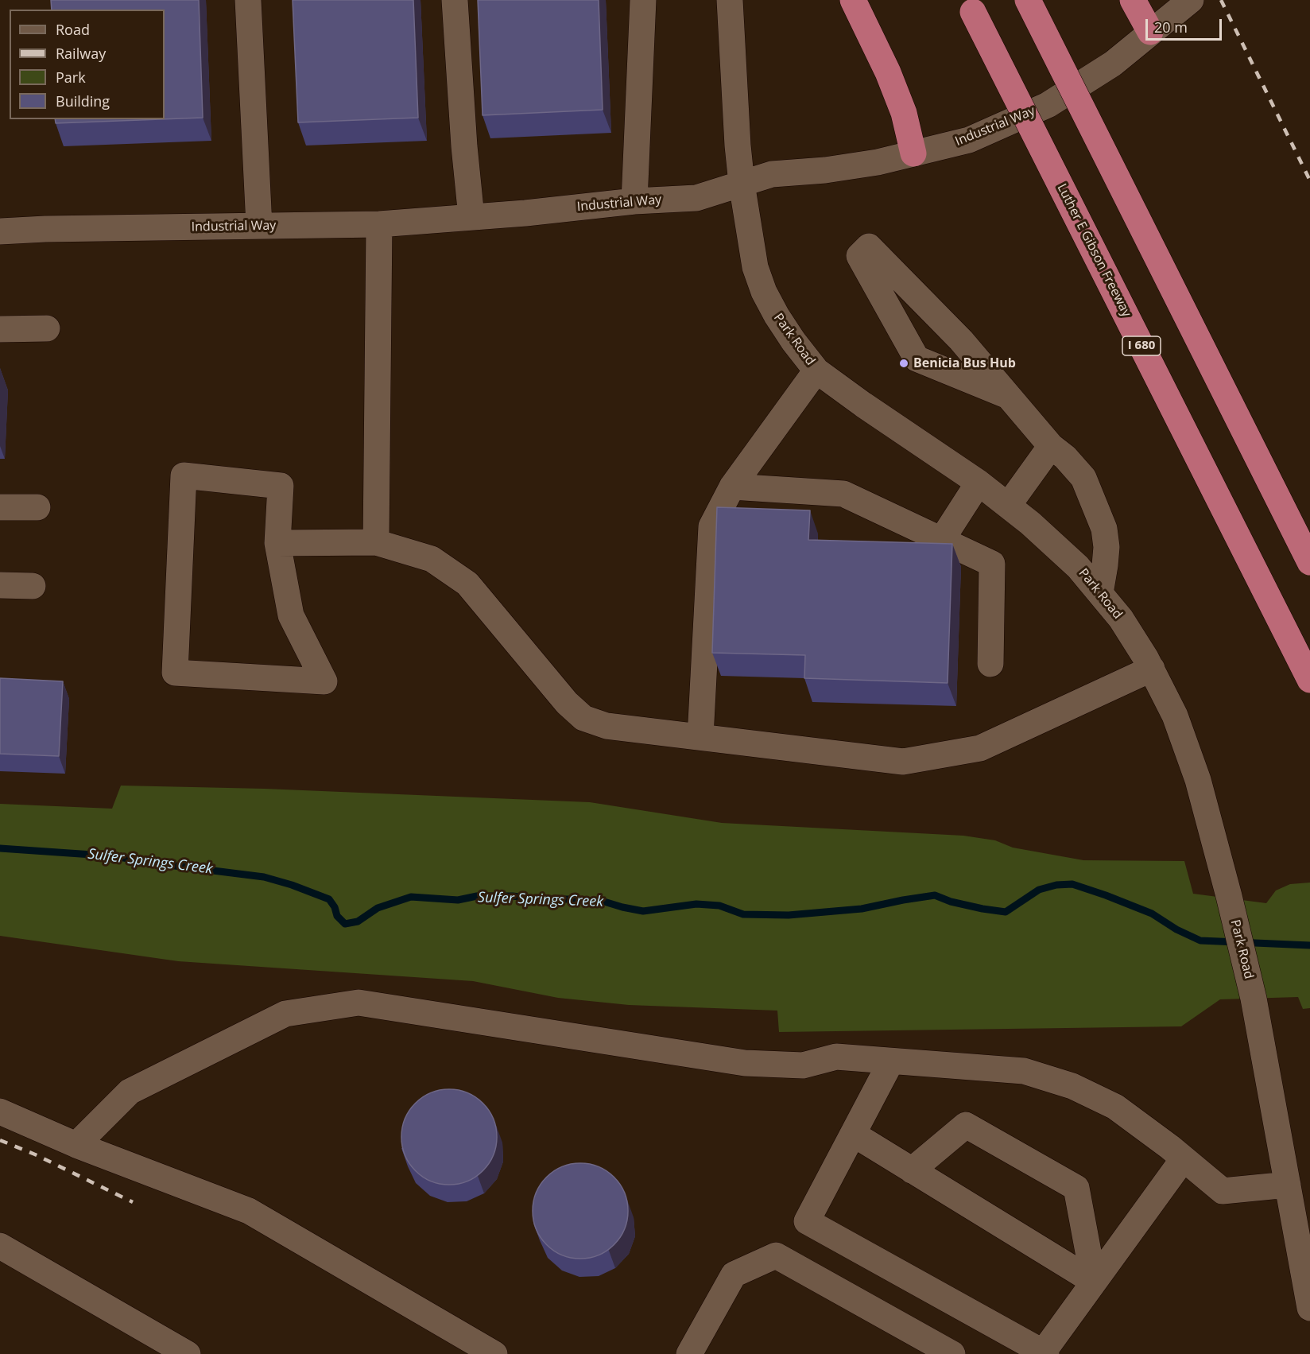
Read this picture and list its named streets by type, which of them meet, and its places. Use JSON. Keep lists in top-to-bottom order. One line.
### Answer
{"streets":{"highway":["Luther E Gibson Freeway","I 680"],"street":["Industrial Way","Park Road"]},"crossings":[["Industrial Way","Park Road"]],"water":["Sulfer Springs Creek"],"places":["Benicia Bus Hub"],"legend":["Road","Railway","Park","Building"],"scale_bar":"20 m"}
